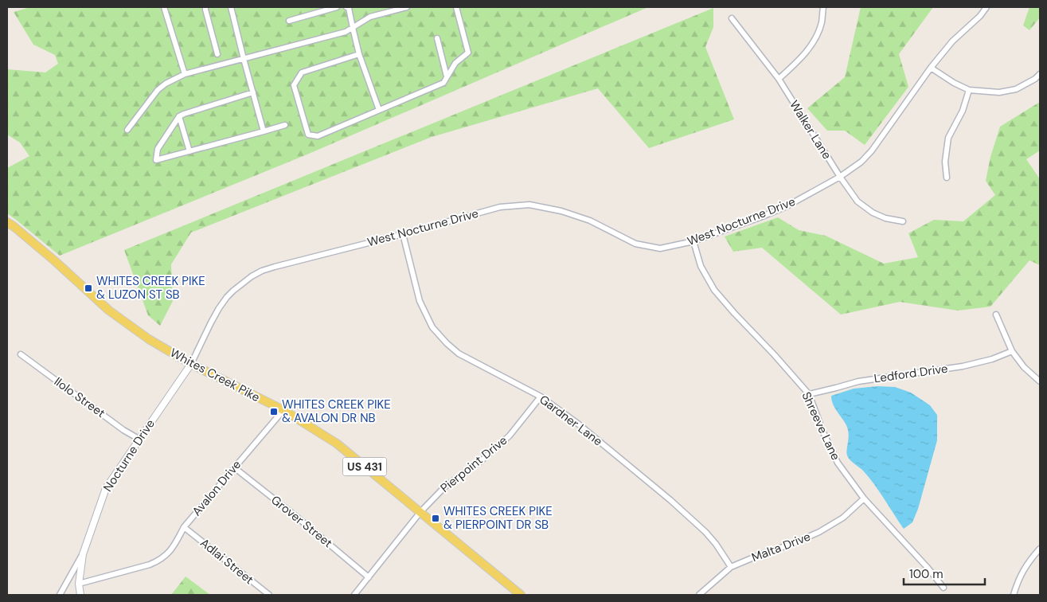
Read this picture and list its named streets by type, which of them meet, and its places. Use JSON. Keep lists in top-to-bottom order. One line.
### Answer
{"streets":{"main road":["Whites Creek Pike","US 431"],"street":["Walker Lane","West Nocturne Drive","Ledford Drive","Ilolo Street","Gardner Lane","Shreeve Lane","Nocturne Drive","Pierpoint Drive","Avalon Drive","Grover Street","Malta Drive","Adlai Street"]},"crossings":[["Walker Lane","West Nocturne Drive"],["West Nocturne Drive","Whites Creek Pike"],["West Nocturne Drive","Gardner Lane"],["West Nocturne Drive","Shreeve Lane"],["West Nocturne Drive","Nocturne Drive"],["Ledford Drive","Shreeve Lane"],["Whites Creek Pike","Nocturne Drive"],["Whites Creek Pike","Pierpoint Drive"],["Whites Creek Pike","Avalon Drive"],["Ilolo Street","Nocturne Drive"],["Gardner Lane","Pierpoint Drive"],["Gardner Lane","Malta Drive"],["Shreeve Lane","Malta Drive"],["Nocturne Drive","Avalon Drive"],["Pierpoint Drive","Grover Street"],["Avalon Drive","Grover Street"],["Avalon Drive","Adlai Street"]],"places":{"transit":["WHITES CREEK PIKE & LUZON ST SB","WHITES CREEK PIKE & AVALON DR NB","WHITES CREEK PIKE & PIERPOINT DR SB"]},"scale_bar":"100 m"}
